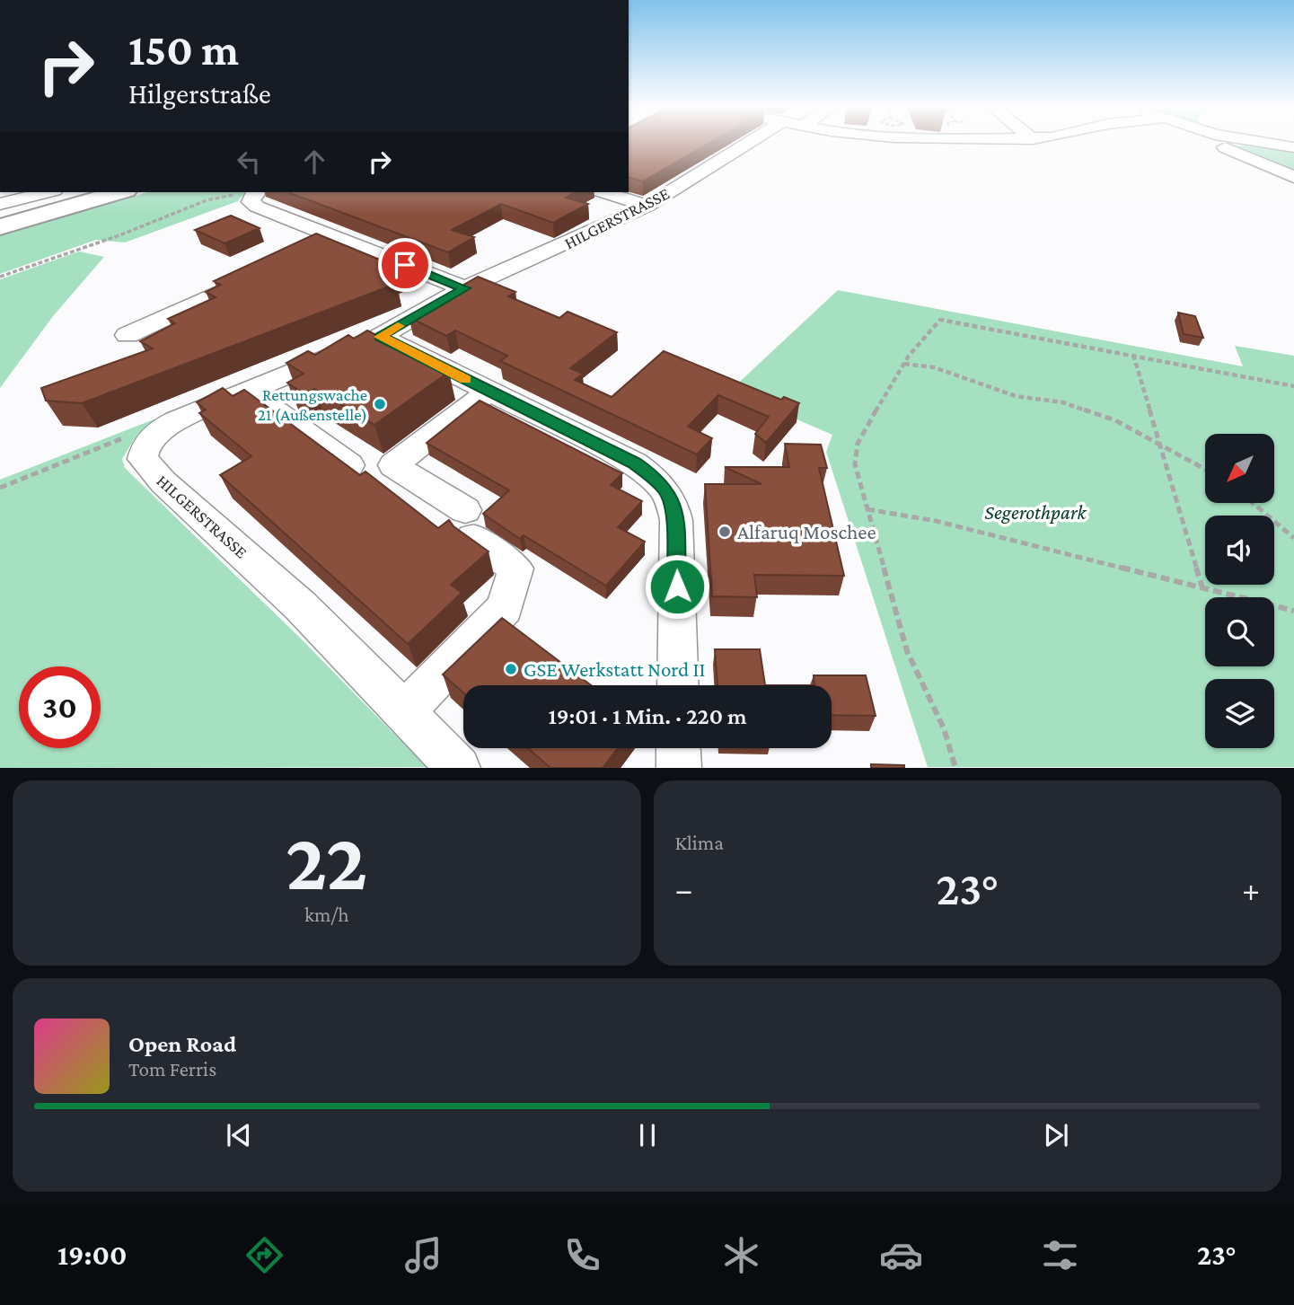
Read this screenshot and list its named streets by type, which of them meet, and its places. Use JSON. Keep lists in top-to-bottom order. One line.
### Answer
{"streets":{"street":["HILGERSTRASSE"]},"parks":["Segerothpark"],"places":["Rettungswache 21 (Außenstelle)","Alfaruq Moschee","GSE Werkstatt Nord II"],"north":"bottom left","page":{"turn":["150 m","Hilgerstraße"],"limit":"30","trip":"19:01 · 1 Min. · 220 m","tile":[["22","km/h"],"Klima"],"heat":["−","23°","+"],"song":["Open Road","Tom Ferris"],"tabs":["19:00","23°"]}}
